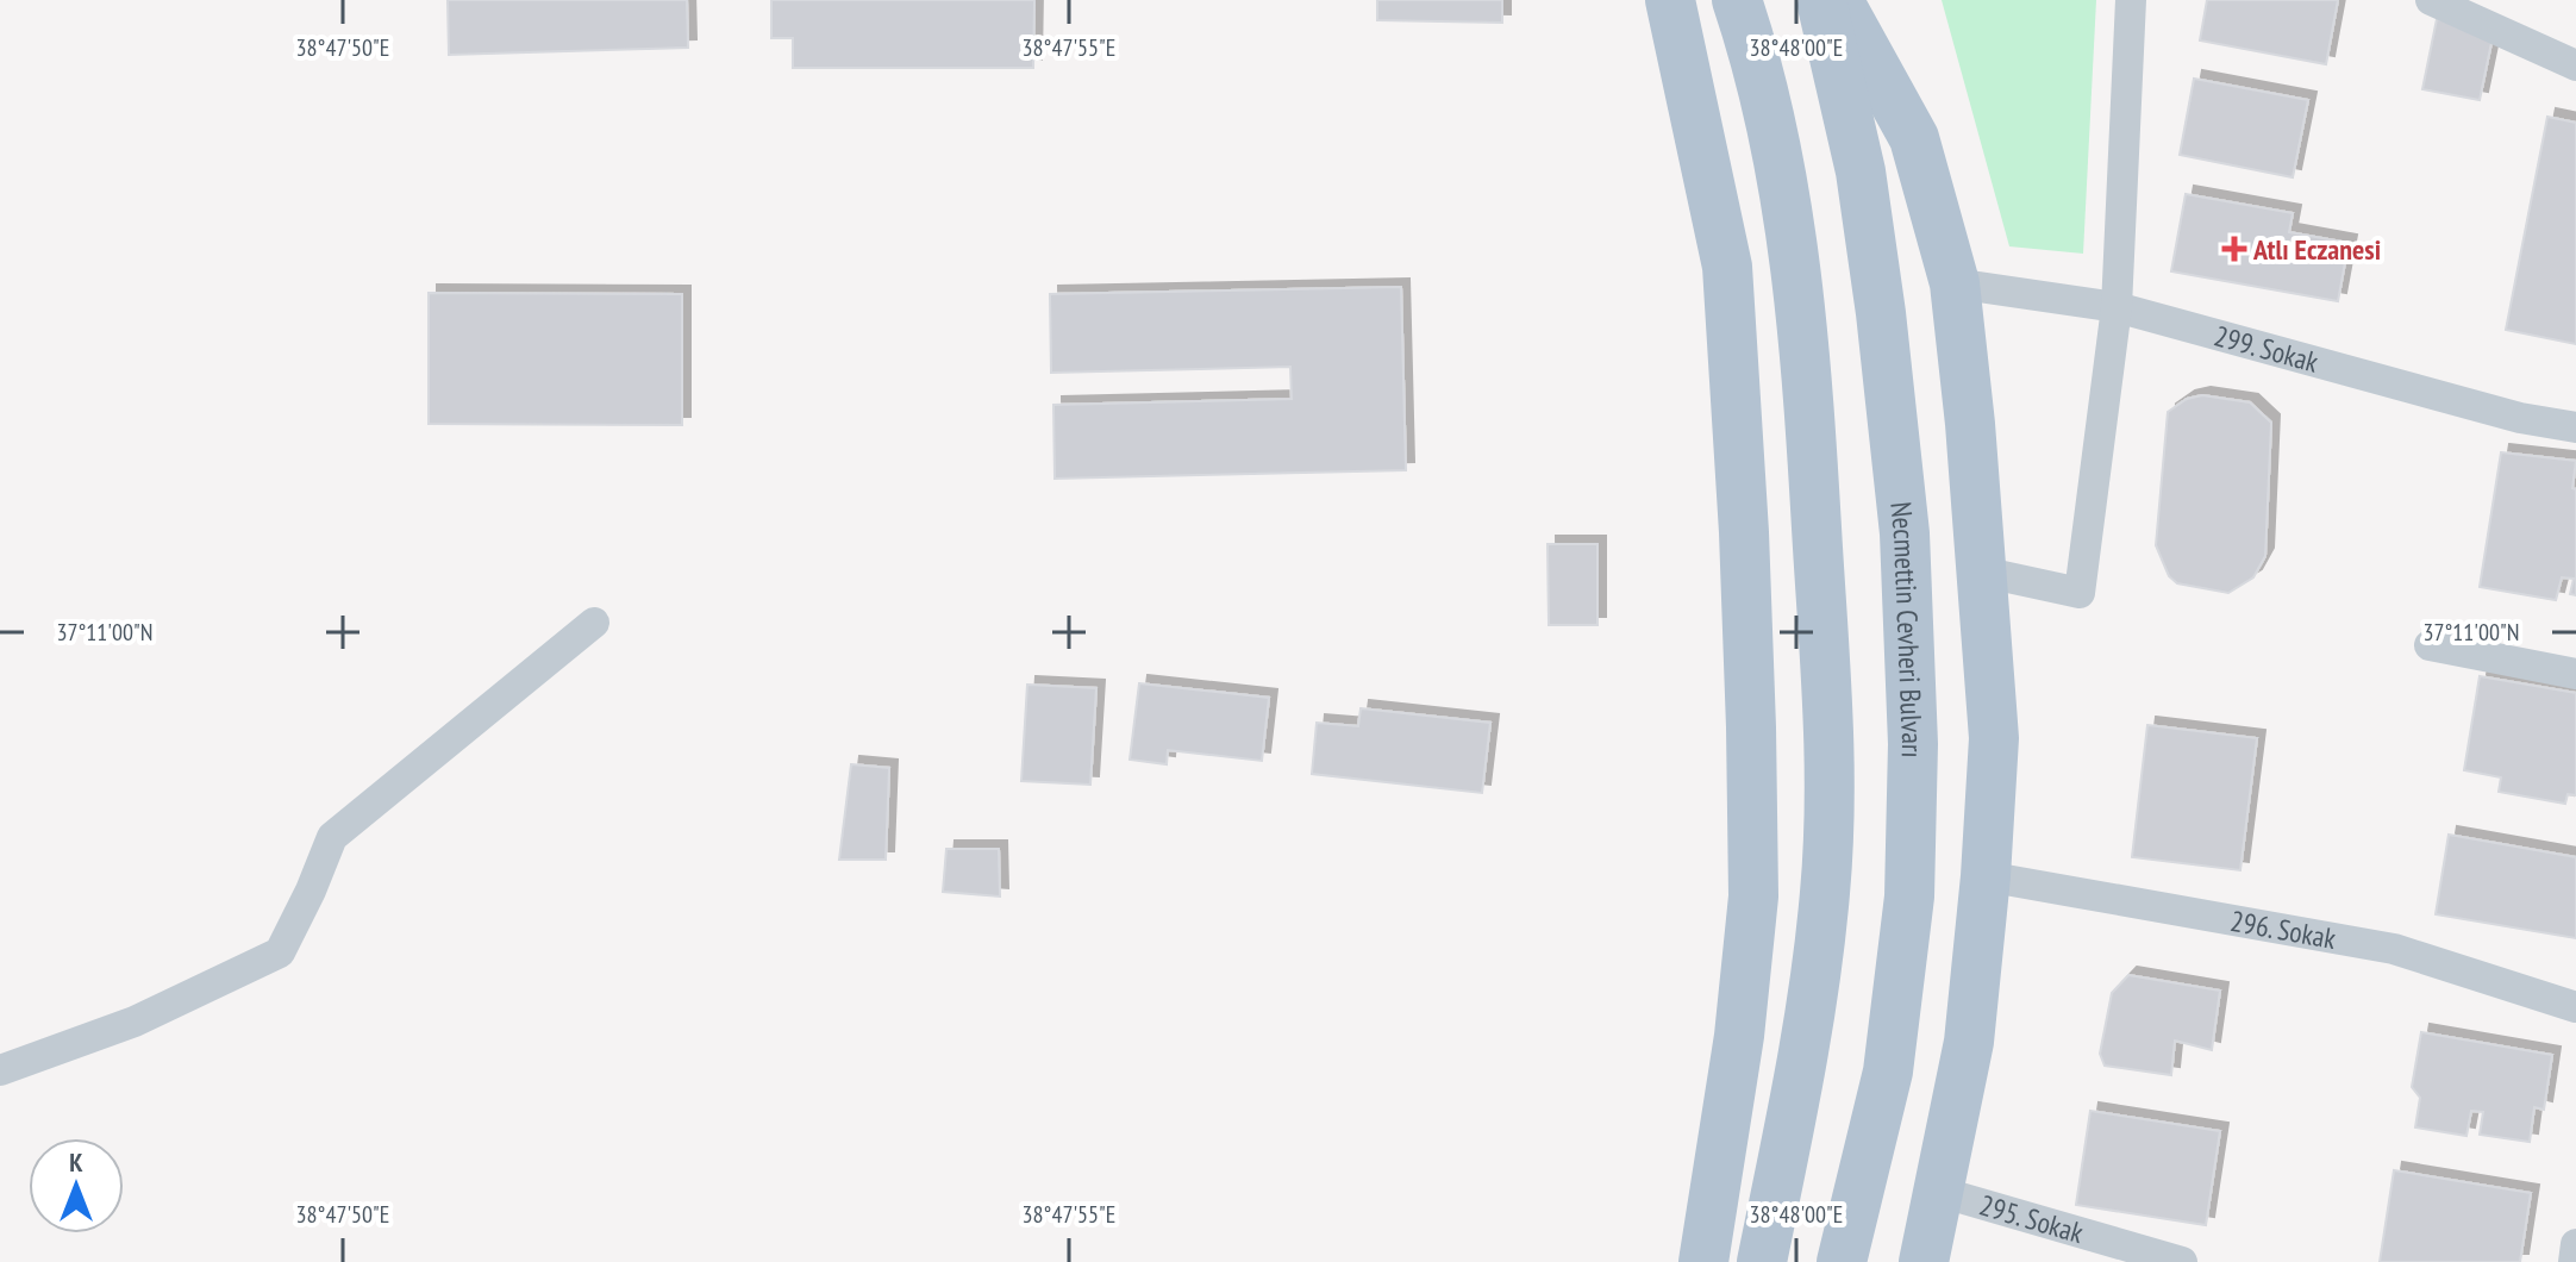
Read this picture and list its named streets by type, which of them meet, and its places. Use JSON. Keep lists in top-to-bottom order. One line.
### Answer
{"streets":{"main road":["Necmettin Cevheri Bulvarı"],"street":["299. Sokak","296. Sokak","295. Sokak"]},"places":{"health":["Atlı Eczanesi"]},"north":"top","coordinates":["38°47'50\"E","38°47'55\"E","38°48'00\"E","37°11'00\"N"]}
